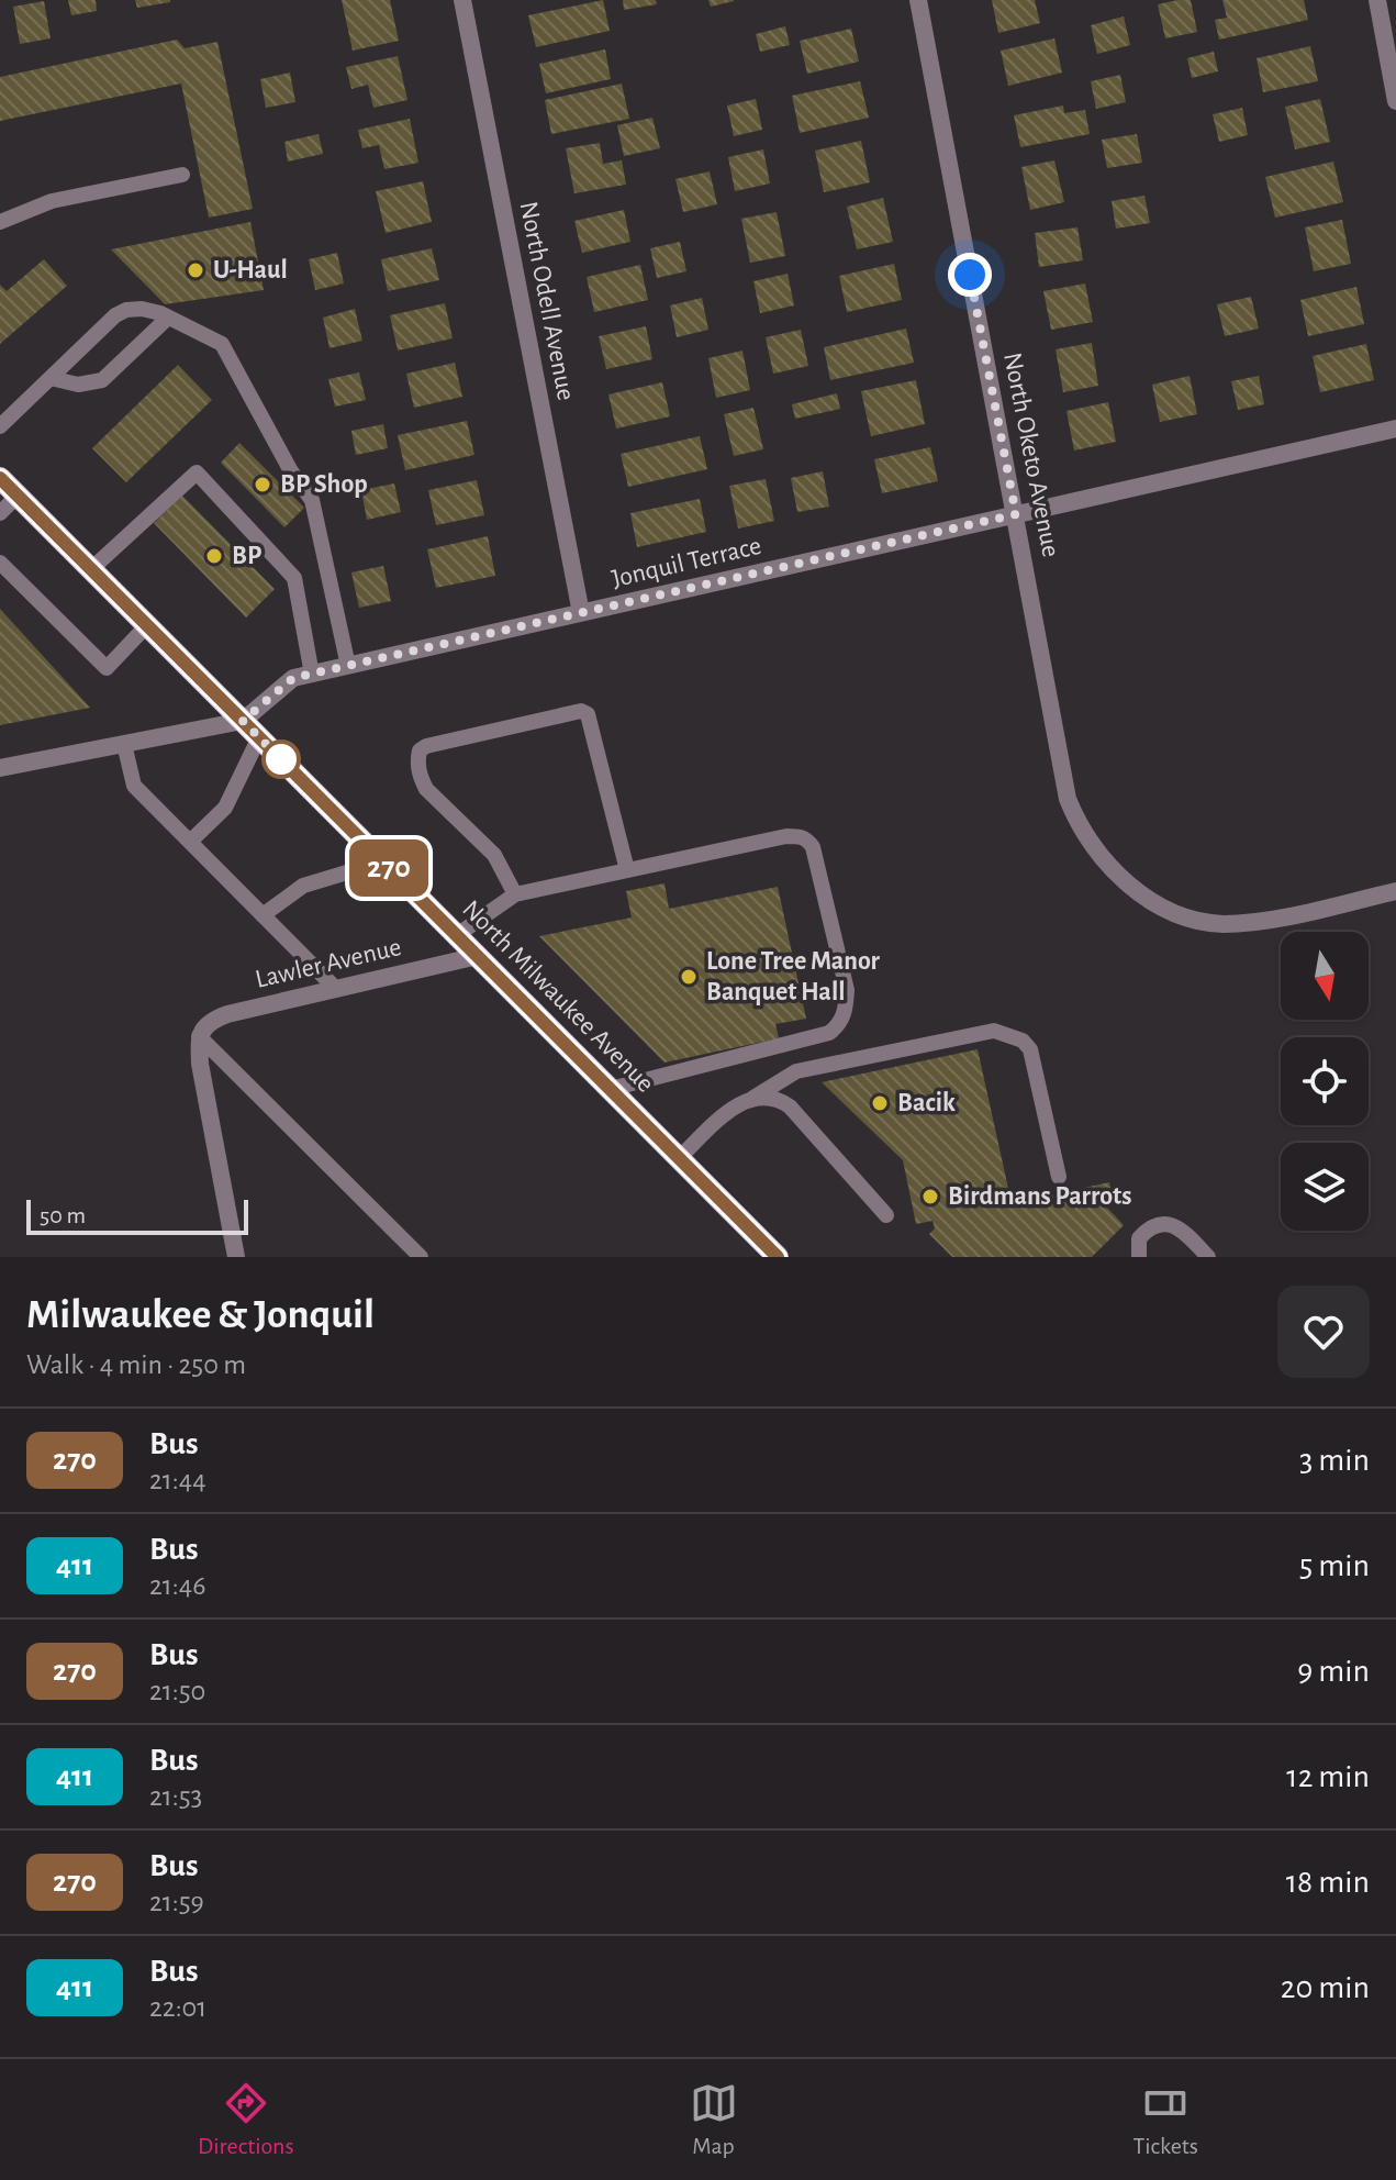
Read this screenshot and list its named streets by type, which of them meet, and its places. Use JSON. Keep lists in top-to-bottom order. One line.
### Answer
{"streets":{"main road":["North Milwaukee Avenue"],"street":["North Odell Avenue","North Oketo Avenue","Jonquil Terrace","Lawler Avenue"]},"crossings":[["North Odell Avenue","Jonquil Terrace"],["North Oketo Avenue","Jonquil Terrace"],["Jonquil Terrace","North Milwaukee Avenue"],["Lawler Avenue","North Milwaukee Avenue"]],"places":["U-Haul","BP Shop","BP","Lone Tree Manor Banquet Hall","Bacik","Birdmans Parrots"],"lines":["bus line 270"],"scale_bar":"50 m","north":"bottom","page":{"on_map":"270","scale":"50 m","heading":["Milwaukee & Jonquil","Walk · 4 min · 250 m"],"list":[{"mark":"270","name":"Bus","note":"21:44","value":"3 min"},{"mark":"411","name":"Bus","note":"21:46","value":"5 min"},{"mark":"270","name":"Bus","note":"21:50","value":"9 min"},{"mark":"411","name":"Bus","note":"21:53","value":"12 min"},{"mark":"270","name":"Bus","note":"21:59","value":"18 min"},{"mark":"411","name":"Bus","note":"22:01","value":"20 min"}],"tabs":["Directions","Map","Tickets"]}}
